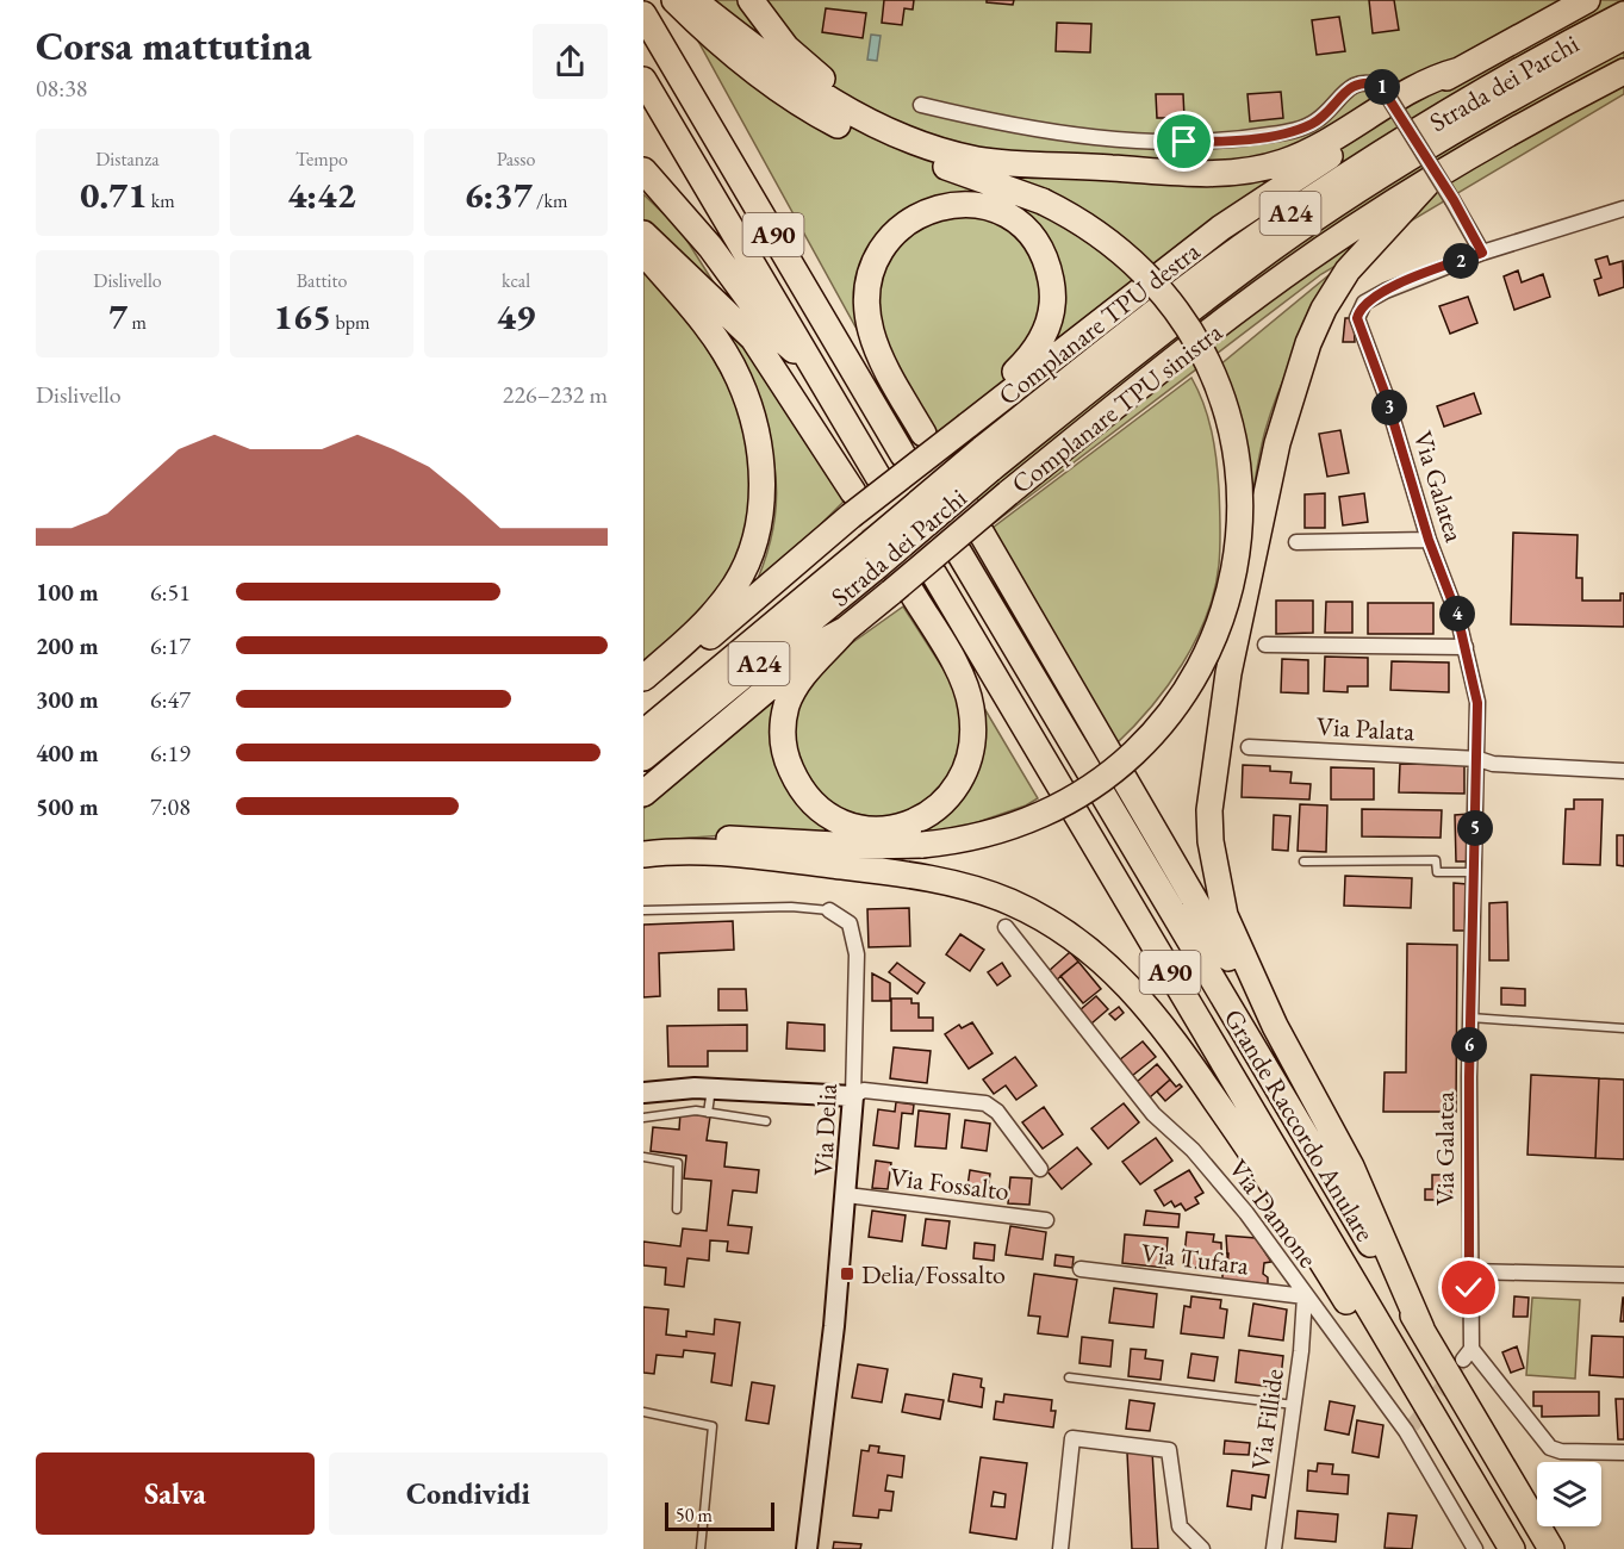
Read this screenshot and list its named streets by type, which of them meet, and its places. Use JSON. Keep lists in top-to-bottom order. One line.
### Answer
{"streets":{"highway":["Strada dei Parchi","A24","A90","Complanare TPU destra","Complanare TPU sinistra","Grande Raccordo Anulare"],"street":["Via Galatea","Via Palata","Via Delia","Via Fossalto","Via Damone","Via Tufara","Via Fillide"]},"crossings":[["Via Galatea","Via Palata"],["Via Delia","Via Fossalto"],["Via Damone","Via Tufara"],["Via Damone","Via Fillide"],["Via Tufara","Via Fillide"]],"places":{"transit":["Delia/Fossalto"]},"scale_bar":"50 m","page":{"heading":["Corsa mattutina","08:38"],"pins":["1","2","3","4","5","6"],"stats":[["Distanza","0.71 km"],["Tempo","4:42"],["Passo","6:37 /km"],["Dislivello","7 m"],["Battito","165 bpm"],["kcal","49"]],"chart":["Dislivello","226–232 m"],"list":[{"name":"100 m","note":"6:51"},{"name":"200 m","note":"6:17"},{"name":"300 m","note":"6:47"},{"name":"400 m","note":"6:19"},{"name":"500 m","note":"7:08"}],"buttons":["Salva","Condividi"],"scale":"50 m"}}
